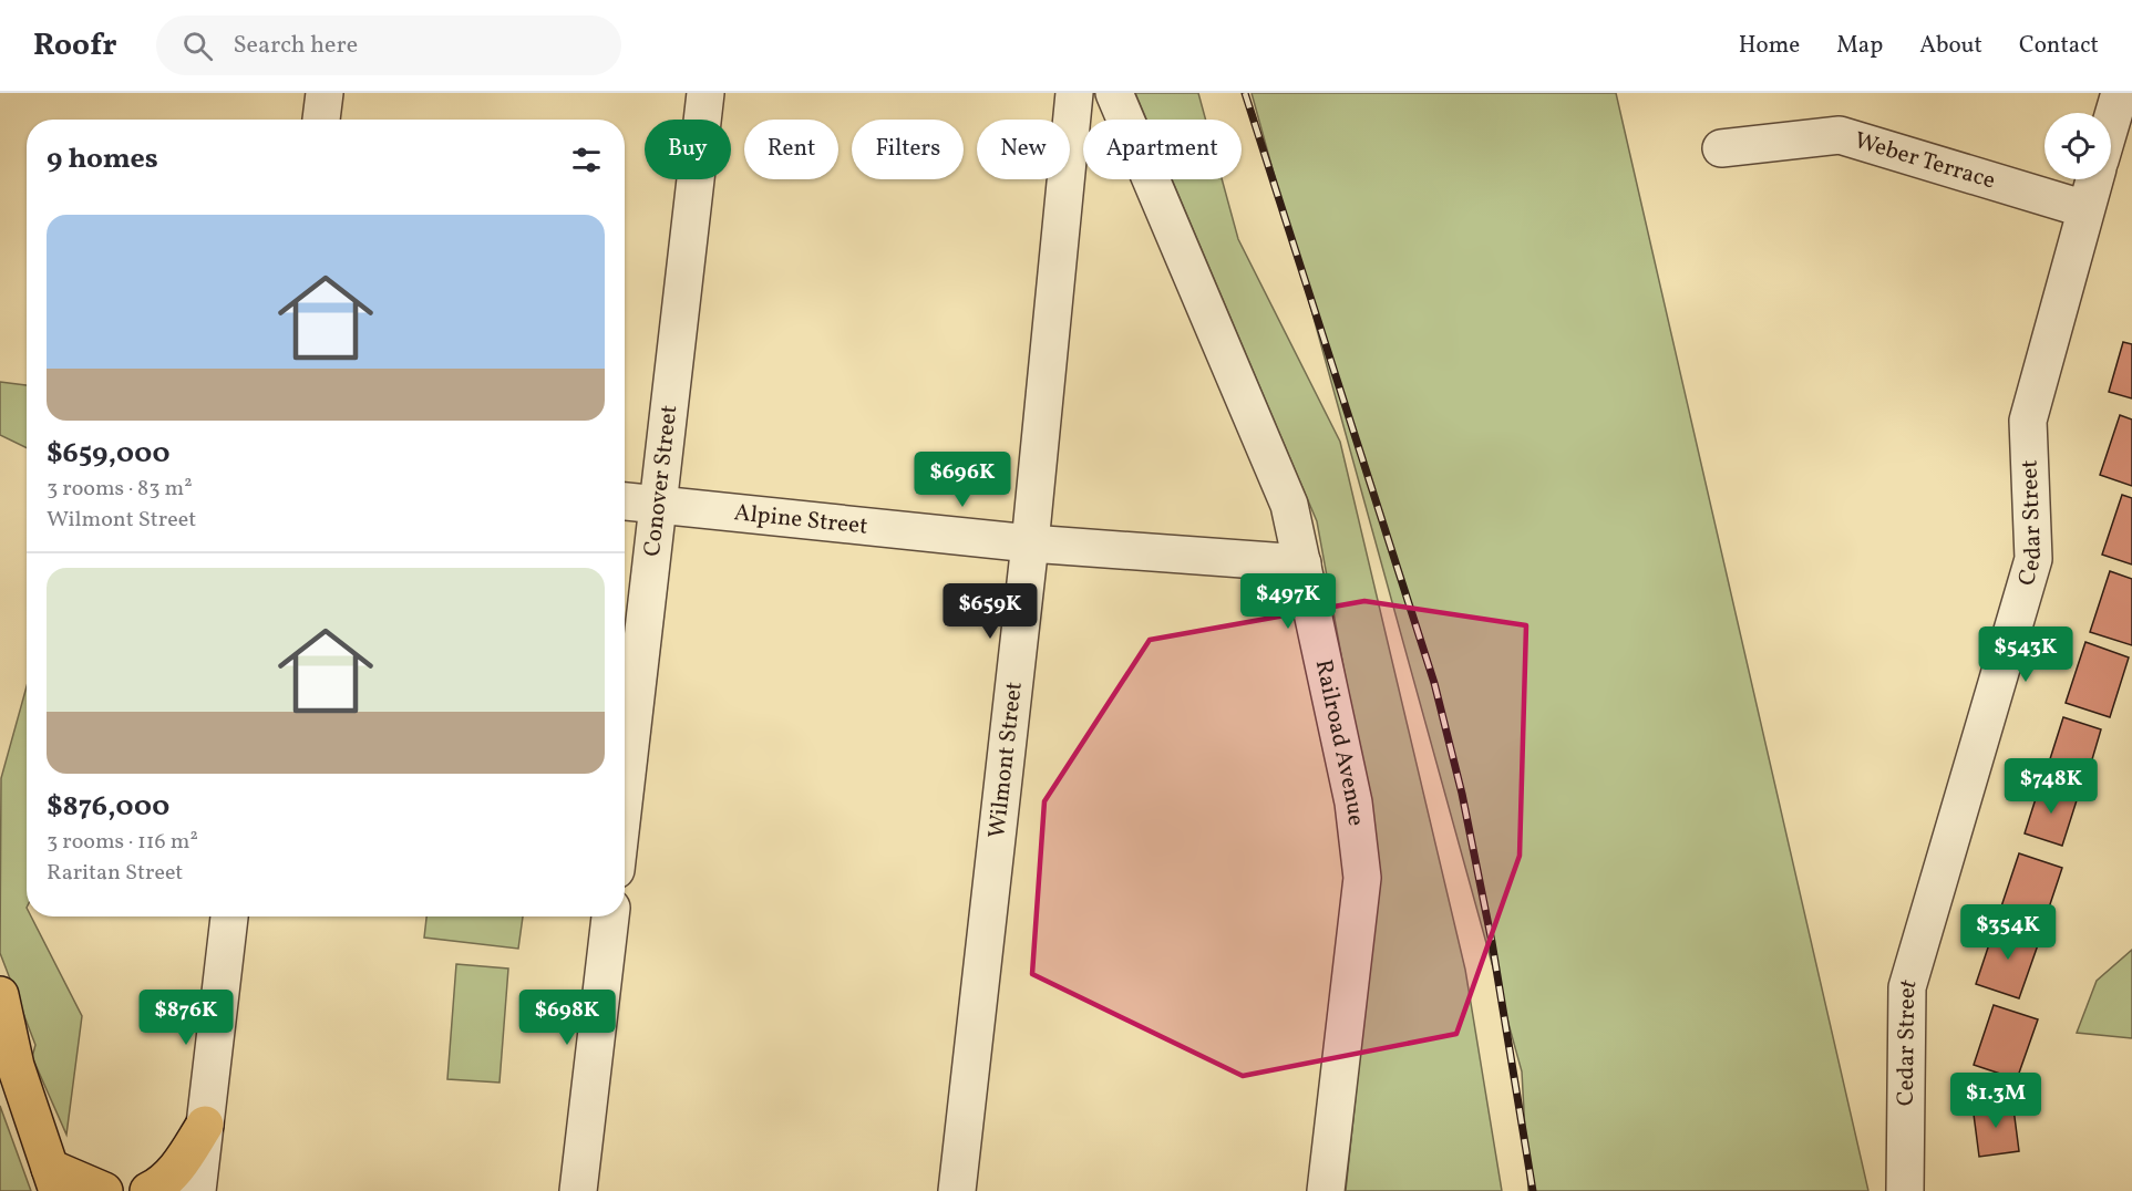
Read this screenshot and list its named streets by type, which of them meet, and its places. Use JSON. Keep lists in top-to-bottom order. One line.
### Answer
{"streets":{"street":["Weber Terrace","Conover Street","Alpine Street","Cedar Street","Railroad Avenue","Wilmont Street"]},"crossings":[["Weber Terrace","Cedar Street"],["Conover Street","Alpine Street"],["Alpine Street","Railroad Avenue"],["Alpine Street","Wilmont Street"]],"page":{"header":"Roofr","search":"Search here","nav":["Home","Map","About","Contact"],"chip":["Buy","Rent","Filters","New","Apartment"],"heading":"9 homes","list":[{"name":"$659,000","note":"3 rooms · 83 m² · Wilmont Street"},{"name":"$876,000","note":"3 rooms · 116 m² · Raritan Street"}],"price":["$696K","$497K","$659K","$543K","$748K","$354K","$876K","$698K","$1.3M"]}}
